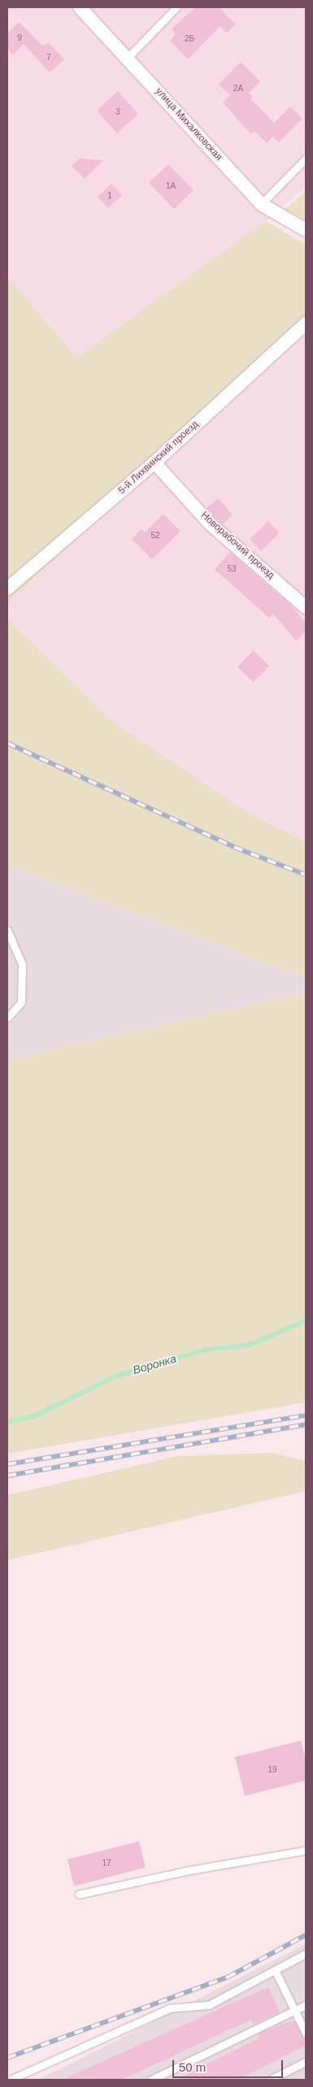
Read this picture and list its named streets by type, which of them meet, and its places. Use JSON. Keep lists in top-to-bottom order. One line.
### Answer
{"streets":{"street":["улица Михалковская","5-й Лихвинский проезд","Новорабочий проезд"]},"crossings":[["5-й Лихвинский проезд","Новорабочий проезд"]],"water":["Воронка"],"house_numbers":["9","2Б","7","2А","3","1А","1","52","53","19","17"],"scale_bar":"50 m"}
